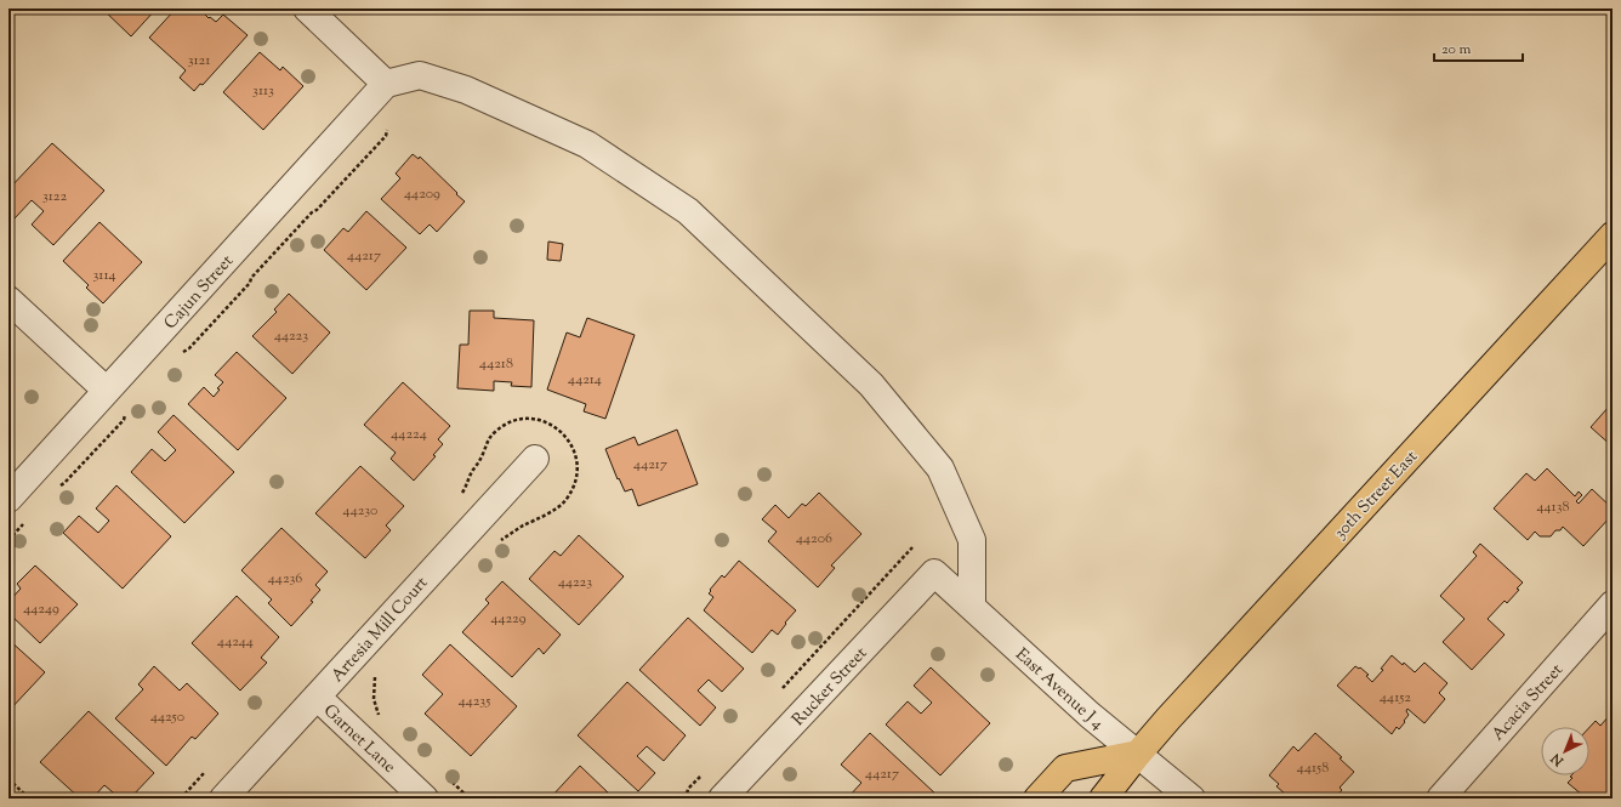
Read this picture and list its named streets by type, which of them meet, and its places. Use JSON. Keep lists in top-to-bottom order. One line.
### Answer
{"streets":{"main road":["30th Street East"],"street":["Cajun Street","Artesia Mill Court","Rucker Street","East Avenue J 4","Acacia Street","Garnet Lane"]},"crossings":[["30th Street East","East Avenue J 4"],["Artesia Mill Court","Garnet Lane"],["Rucker Street","East Avenue J 4"]],"house_numbers":["3121","3113","44209","3122","44217","3114","44223","44218","44214","44224","44217","44138","44230","44206","44236","44223","44249","44229","44244","44152","44235","44250","44158","44217"],"scale_bar":"20 m","north":"bottom left"}
